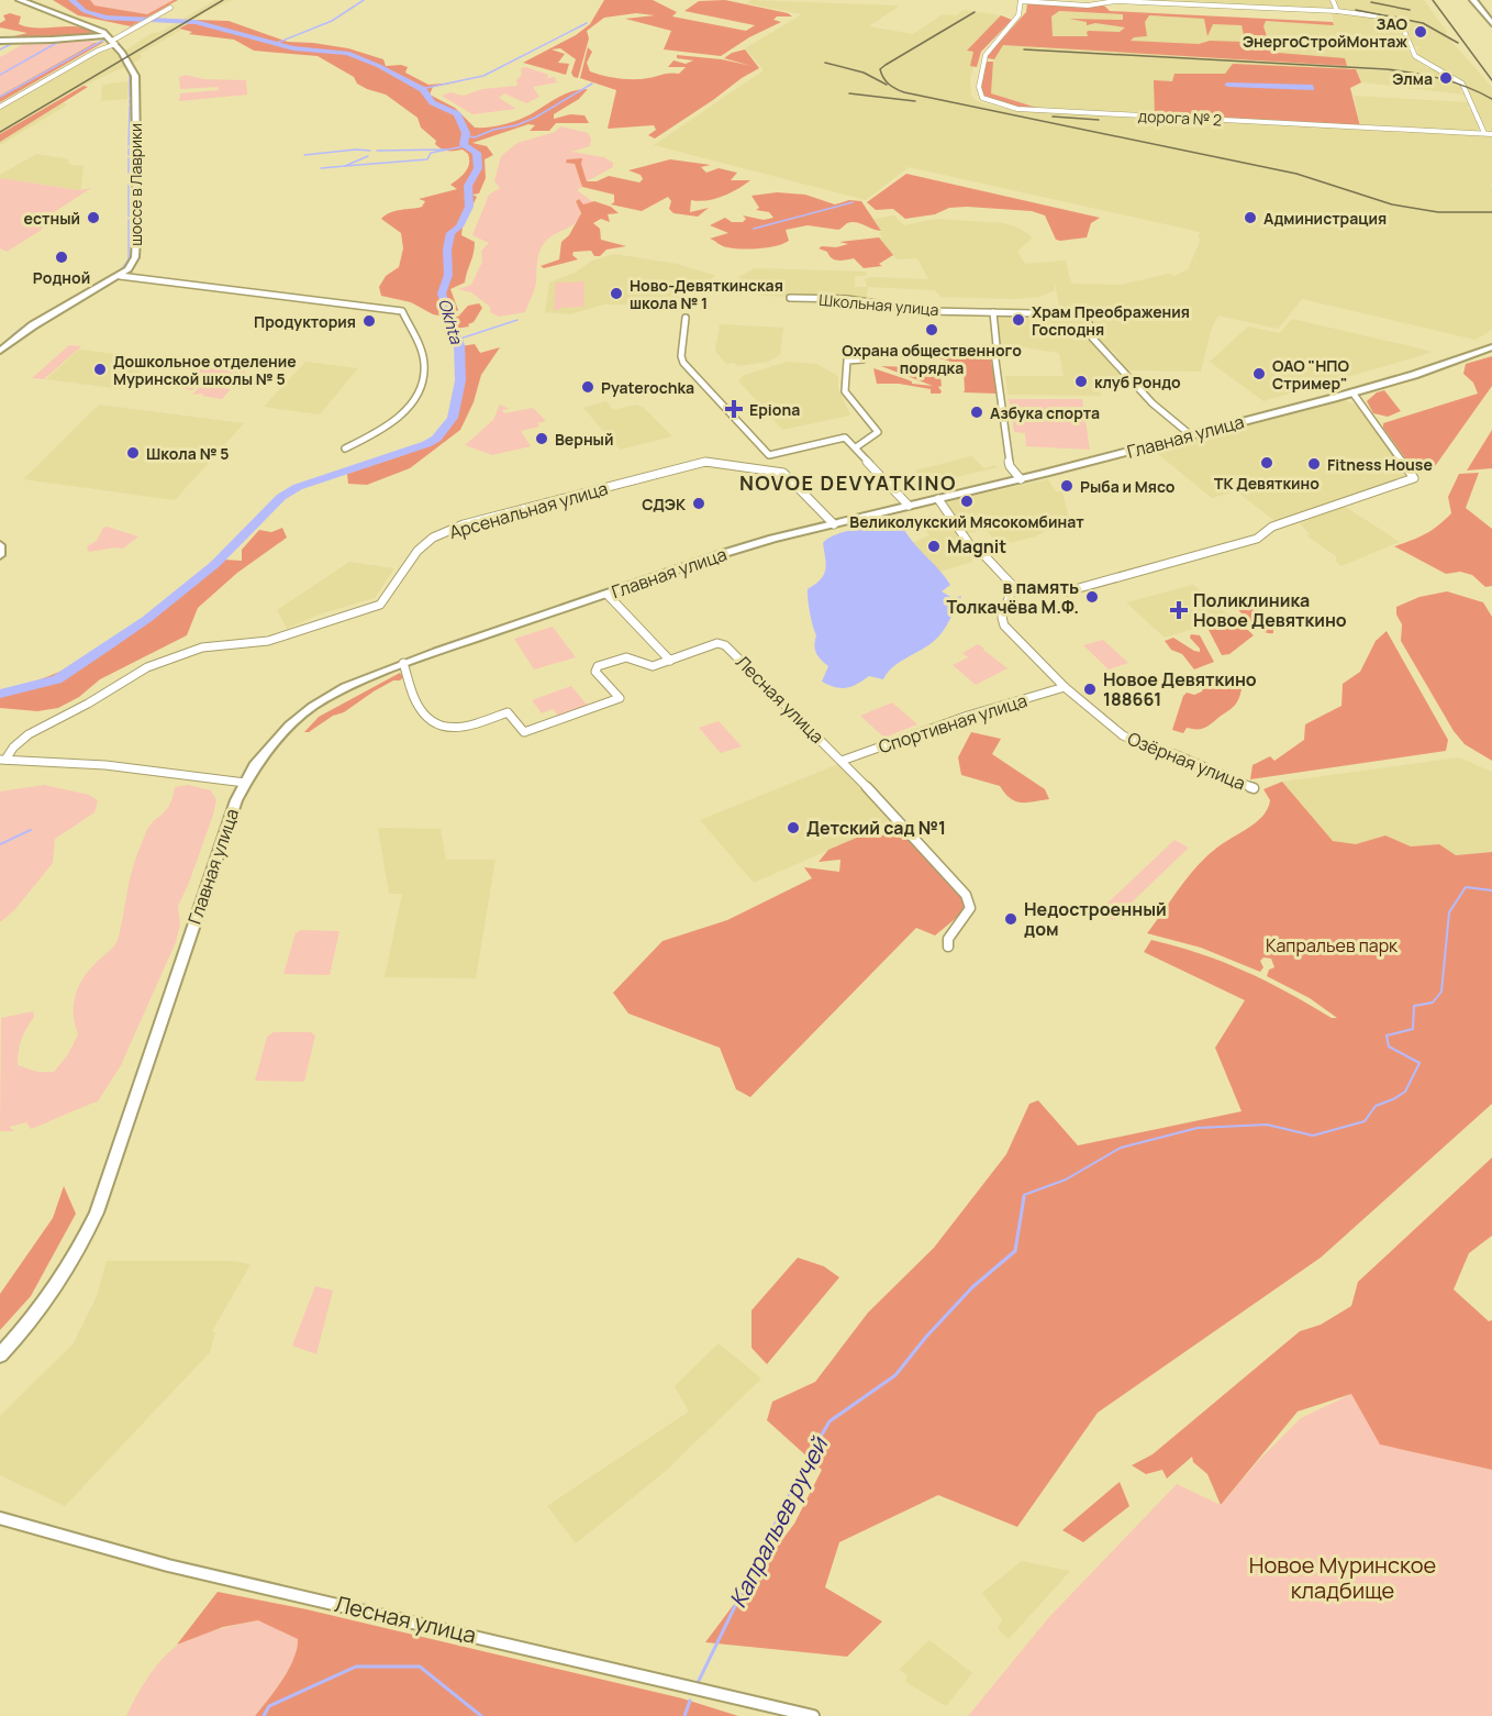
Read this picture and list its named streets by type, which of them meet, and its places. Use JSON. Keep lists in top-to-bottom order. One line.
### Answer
{"streets":{"main road":["шоссе в Лаврики","Главная улица"],"street":["дорога № 2","Школьная улица","Арсенальная улица","Лесная улица","Спортивная улица","Озёрная улица"]},"crossings":[["Школьная улица","Главная улица"],["Главная улица","Арсенальная улица"],["Главная улица","Лесная улица"],["Главная улица","Озёрная улица"],["Лесная улица","Спортивная улица"],["Спортивная улица","Озёрная улица"]],"districts":["NOVOE DEVYATKINO"],"water":["Okhta","Капральев ручей"],"parks":["Капральев парк","Новое Муринское кладбище"],"places":{"other":["ЗАО ЭнергоСтройМонтаж","Элма","естный","Администрация","Родной","Ново-Девяткинская школа № 1","Храм Преображения Господня","Продуктория","Охрана общественного порядка","Дошкольное отделение Муринской школы № 5","ОАО \"НПО Стример\"","клуб Рондо","Pyaterochka","Азбука спорта","Верный","Школа № 5","ТК Девяткино","Fitness House","Рыба и Мясо","Великолукский Мясокомбинат","СДЭК","Magnit","в память Толкачёва М.Ф.","Новое Девяткино 188661","Детский сад №1","Недостроенный дом"],"health":["Epiona","Поликлиника Новое Девяткино"]}}
